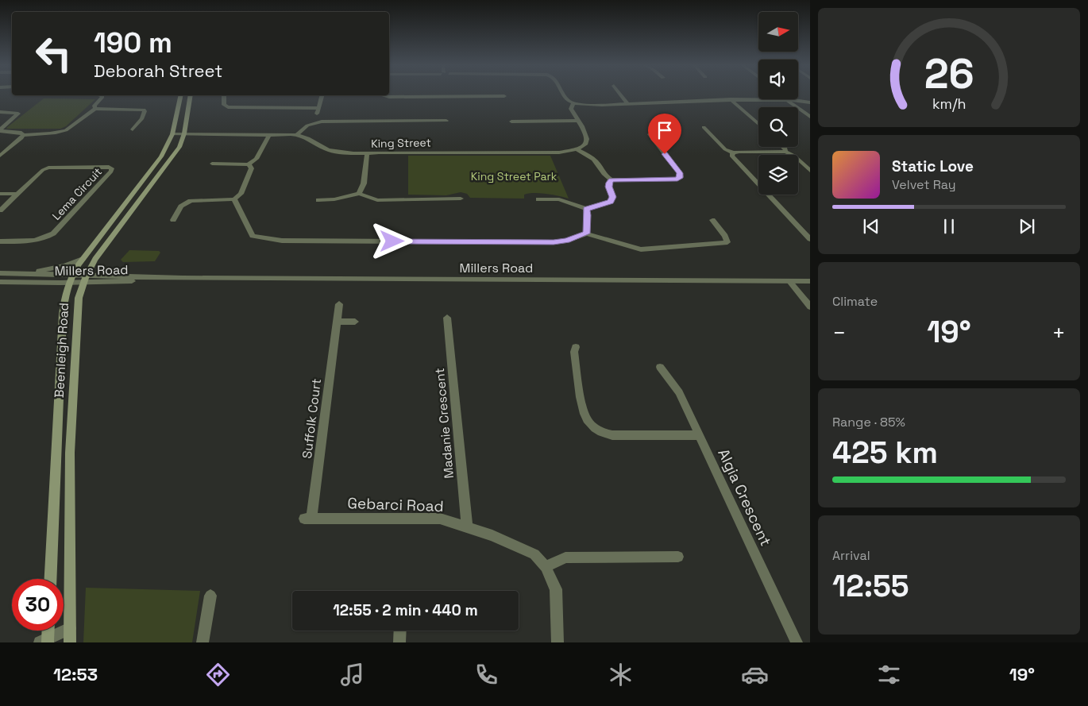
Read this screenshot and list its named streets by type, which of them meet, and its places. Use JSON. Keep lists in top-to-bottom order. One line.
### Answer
{"streets":{"main road":["Beenleigh Road"],"street":["King Street","Lema Circuit","Millers Road","Suffolk Court","Madanie Crescent","Algia Crescent","Gebarci Road"]},"crossings":[["King Street","Beenleigh Road"],["Millers Road","Beenleigh Road"],["Suffolk Court","Gebarci Road"],["Madanie Crescent","Gebarci Road"]],"parks":["King Street Park"],"north":"right","page":{"turn":["190 m","Deborah Street"],"song":["Static Love","Velvet Ray"],"tile":["Climate",["Range · 85%","425 km"],["Arrival","12:55"]],"heat":["−","19°","+"],"limit":"30","trip":"12:55 · 2 min · 440 m","tabs":["12:53","19°"],"gauge":["26","km/h"]}}
